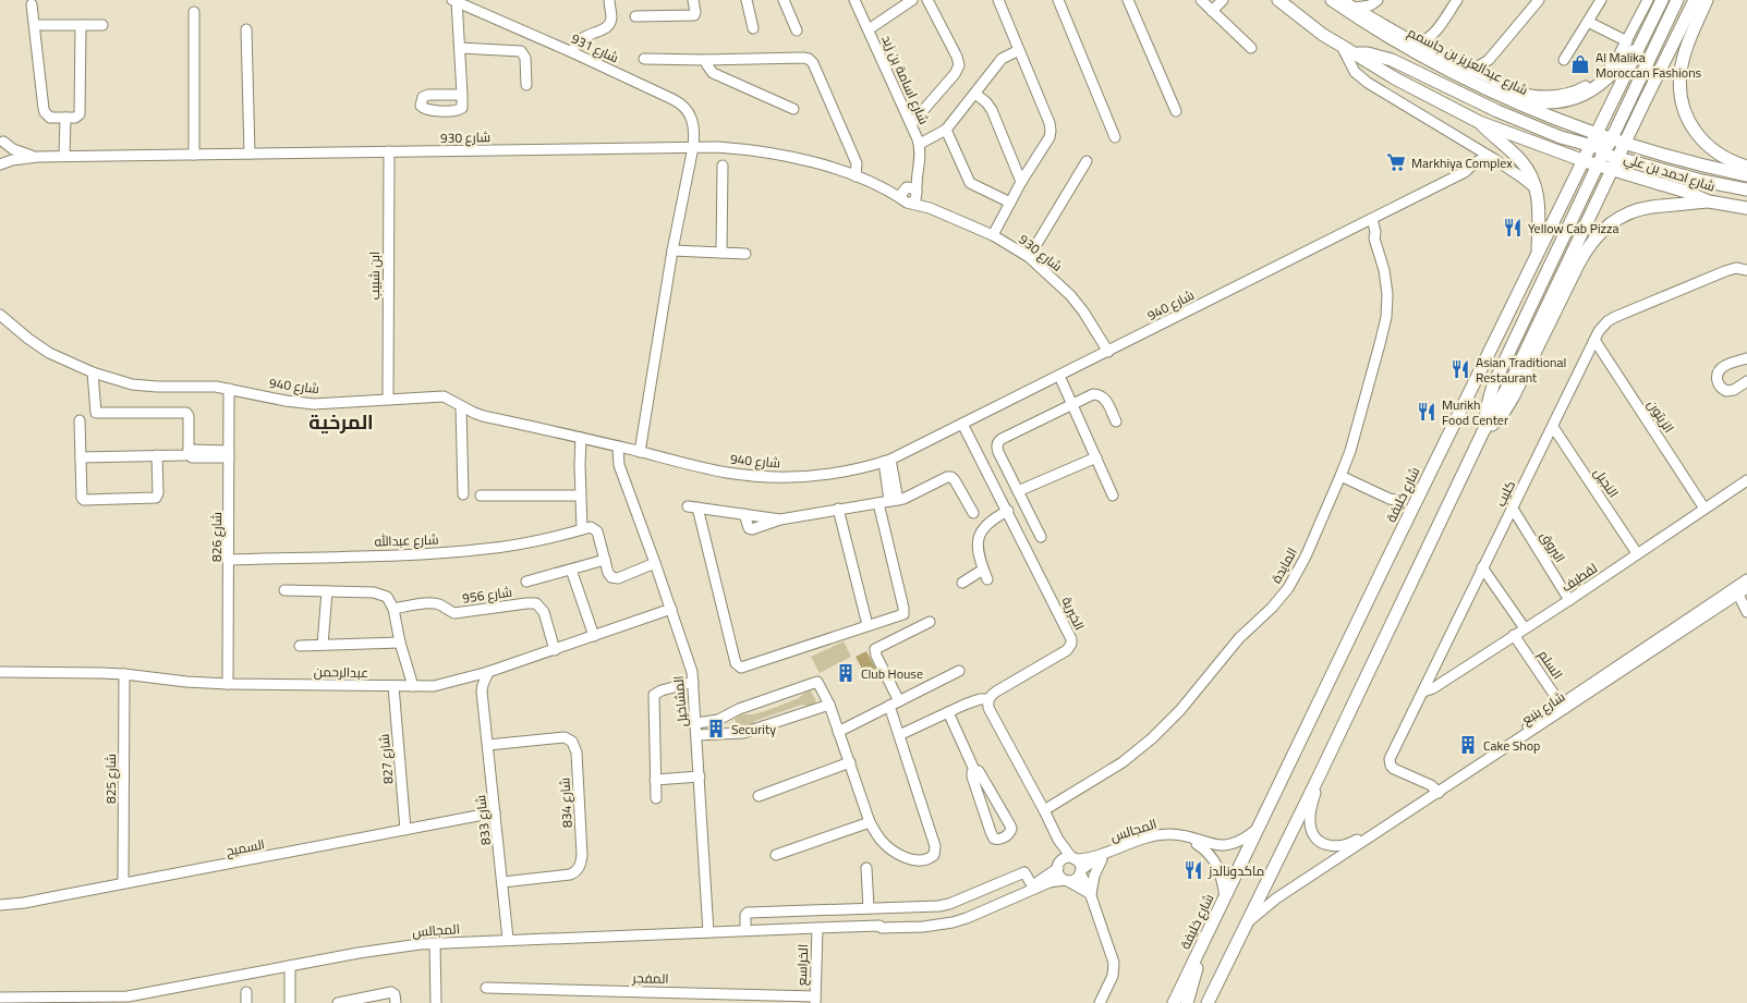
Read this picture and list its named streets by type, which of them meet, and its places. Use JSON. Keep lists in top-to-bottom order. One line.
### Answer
{"streets":{"main road":["شارع عبدالعزيز بن جاسمم","شارع احمد بن علي","شارع خليفة"],"street":["شارع 931","شارع اسامة بن زيد","شارع 930","ابن شبيب","شارع 940","الزيتون","النجيل","كليب","شارع 826","شارع عبدالله","البروق","المايدة","لقطيف","شارع 956","الخيرية","السلم","عبدالرحمن","المشاخيل","شارع ينبع","شارع 827","شارع 825","شارع 834","شارع 833","المجالس","السميح","الخراسع","المفجر"]},"crossings":[["شارع 931","شارع 930"],["شارع 931","شارع 940"],["شارع عبدالعزيز بن جاسمم","شارع خليفة"],["شارع اسامة بن زيد","شارع 930"],["شارع 930","ابن شبيب"],["شارع 930","شارع 940"],["شارع احمد بن علي","شارع خليفة"],["ابن شبيب","شارع 940"],["شارع 940","شارع 826"],["شارع 940","المايدة"],["شارع 940","الخيرية"],["شارع 940","المشاخيل"],["الزيتون","كليب"],["الزيتون","لقطيف"],["النجيل","كليب"],["النجيل","لقطيف"],["كليب","البروق"],["كليب","لقطيف"],["كليب","شارع ينبع"],["شارع خليفة","شارع ينبع"],["شارع خليفة","المجالس"],["شارع 826","شارع عبدالله"],["شارع 826","عبدالرحمن"],["البروق","لقطيف"],["لقطيف","السلم"],["شارع 956","عبدالرحمن"],["السلم","شارع ينبع"],["عبدالرحمن","المشاخيل"],["عبدالرحمن","شارع 827"],["عبدالرحمن","شارع 825"],["عبدالرحمن","شارع 833"],["المشاخيل","المجالس"],["شارع 827","السميح"],["شارع 825","السميح"],["شارع 834","شارع 833"],["شارع 833","المجالس"],["شارع 833","السميح"],["المجالس","الخراسع"],["الخراسع","المفجر"]],"districts":["المرخية"],"places":{"shop":["Al Malika Moroccan Fashions"],"supermarket":["Markhiya Complex"],"restaurant":["Yellow Cab Pizza","Asian Traditional Restaurant","Murikh Food Center","ماكدونالدز"],"building":["Club House","Security","Cake Shop"]}}
